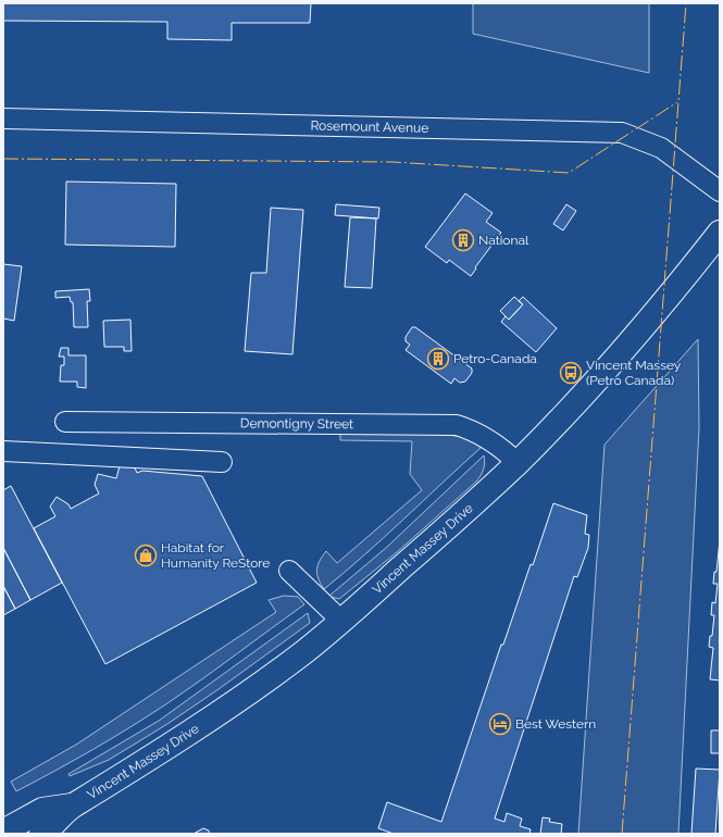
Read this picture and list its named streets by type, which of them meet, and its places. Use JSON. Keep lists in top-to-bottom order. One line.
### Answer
{"streets":{"main road":["Vincent Massey Drive"],"street":["Rosemount Avenue","Demontigny Street"]},"crossings":[["Demontigny Street","Vincent Massey Drive"]],"places":{"building":["National","Petro-Canada"],"bus stop":["Vincent Massey (Petro Canada)"],"shop":["Habitat for Humanity ReStore"],"hotel":["Best Western"]}}
